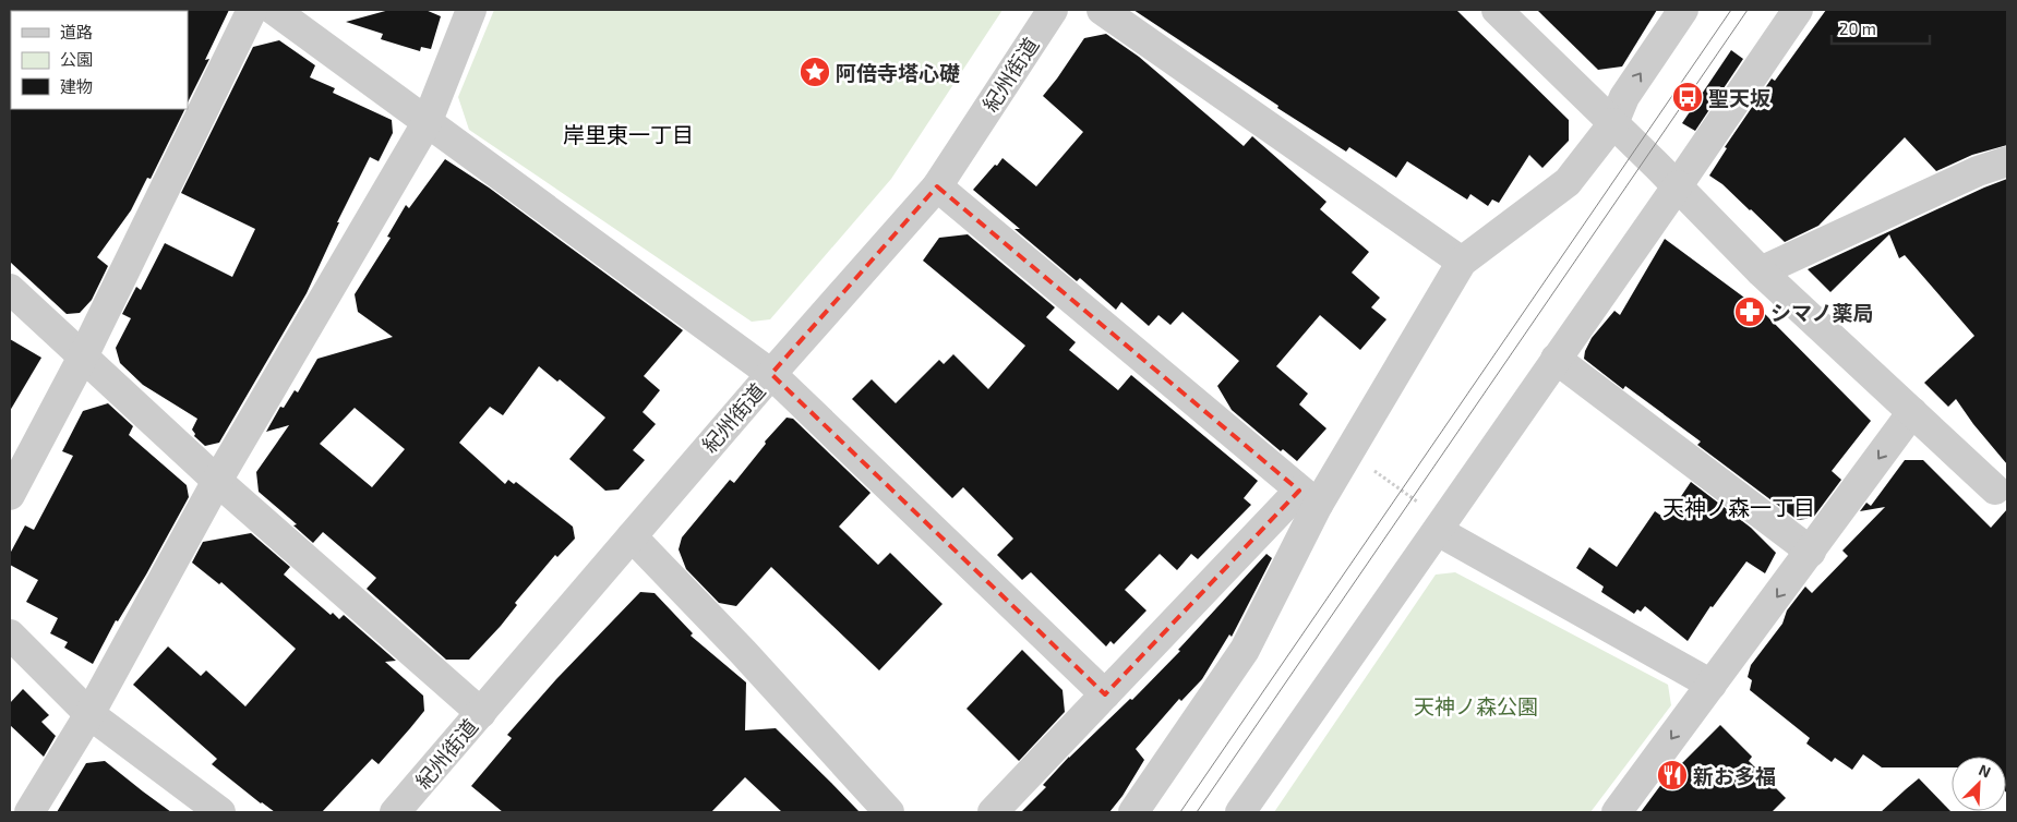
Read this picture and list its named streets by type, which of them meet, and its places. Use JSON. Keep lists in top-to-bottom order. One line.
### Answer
{"streets":{"street":["紀州街道"]},"districts":["岸里東一丁目","天神ノ森一丁目"],"parks":["天神ノ森公園"],"places":{"place":["阿倍寺塔心礎"],"bus stop":["聖天坂"],"pharmacy":["シマノ薬局"],"restaurant":["新お多福"]},"legend":["道路","公園","建物"],"scale_bar":"20 m","north":"top right"}
